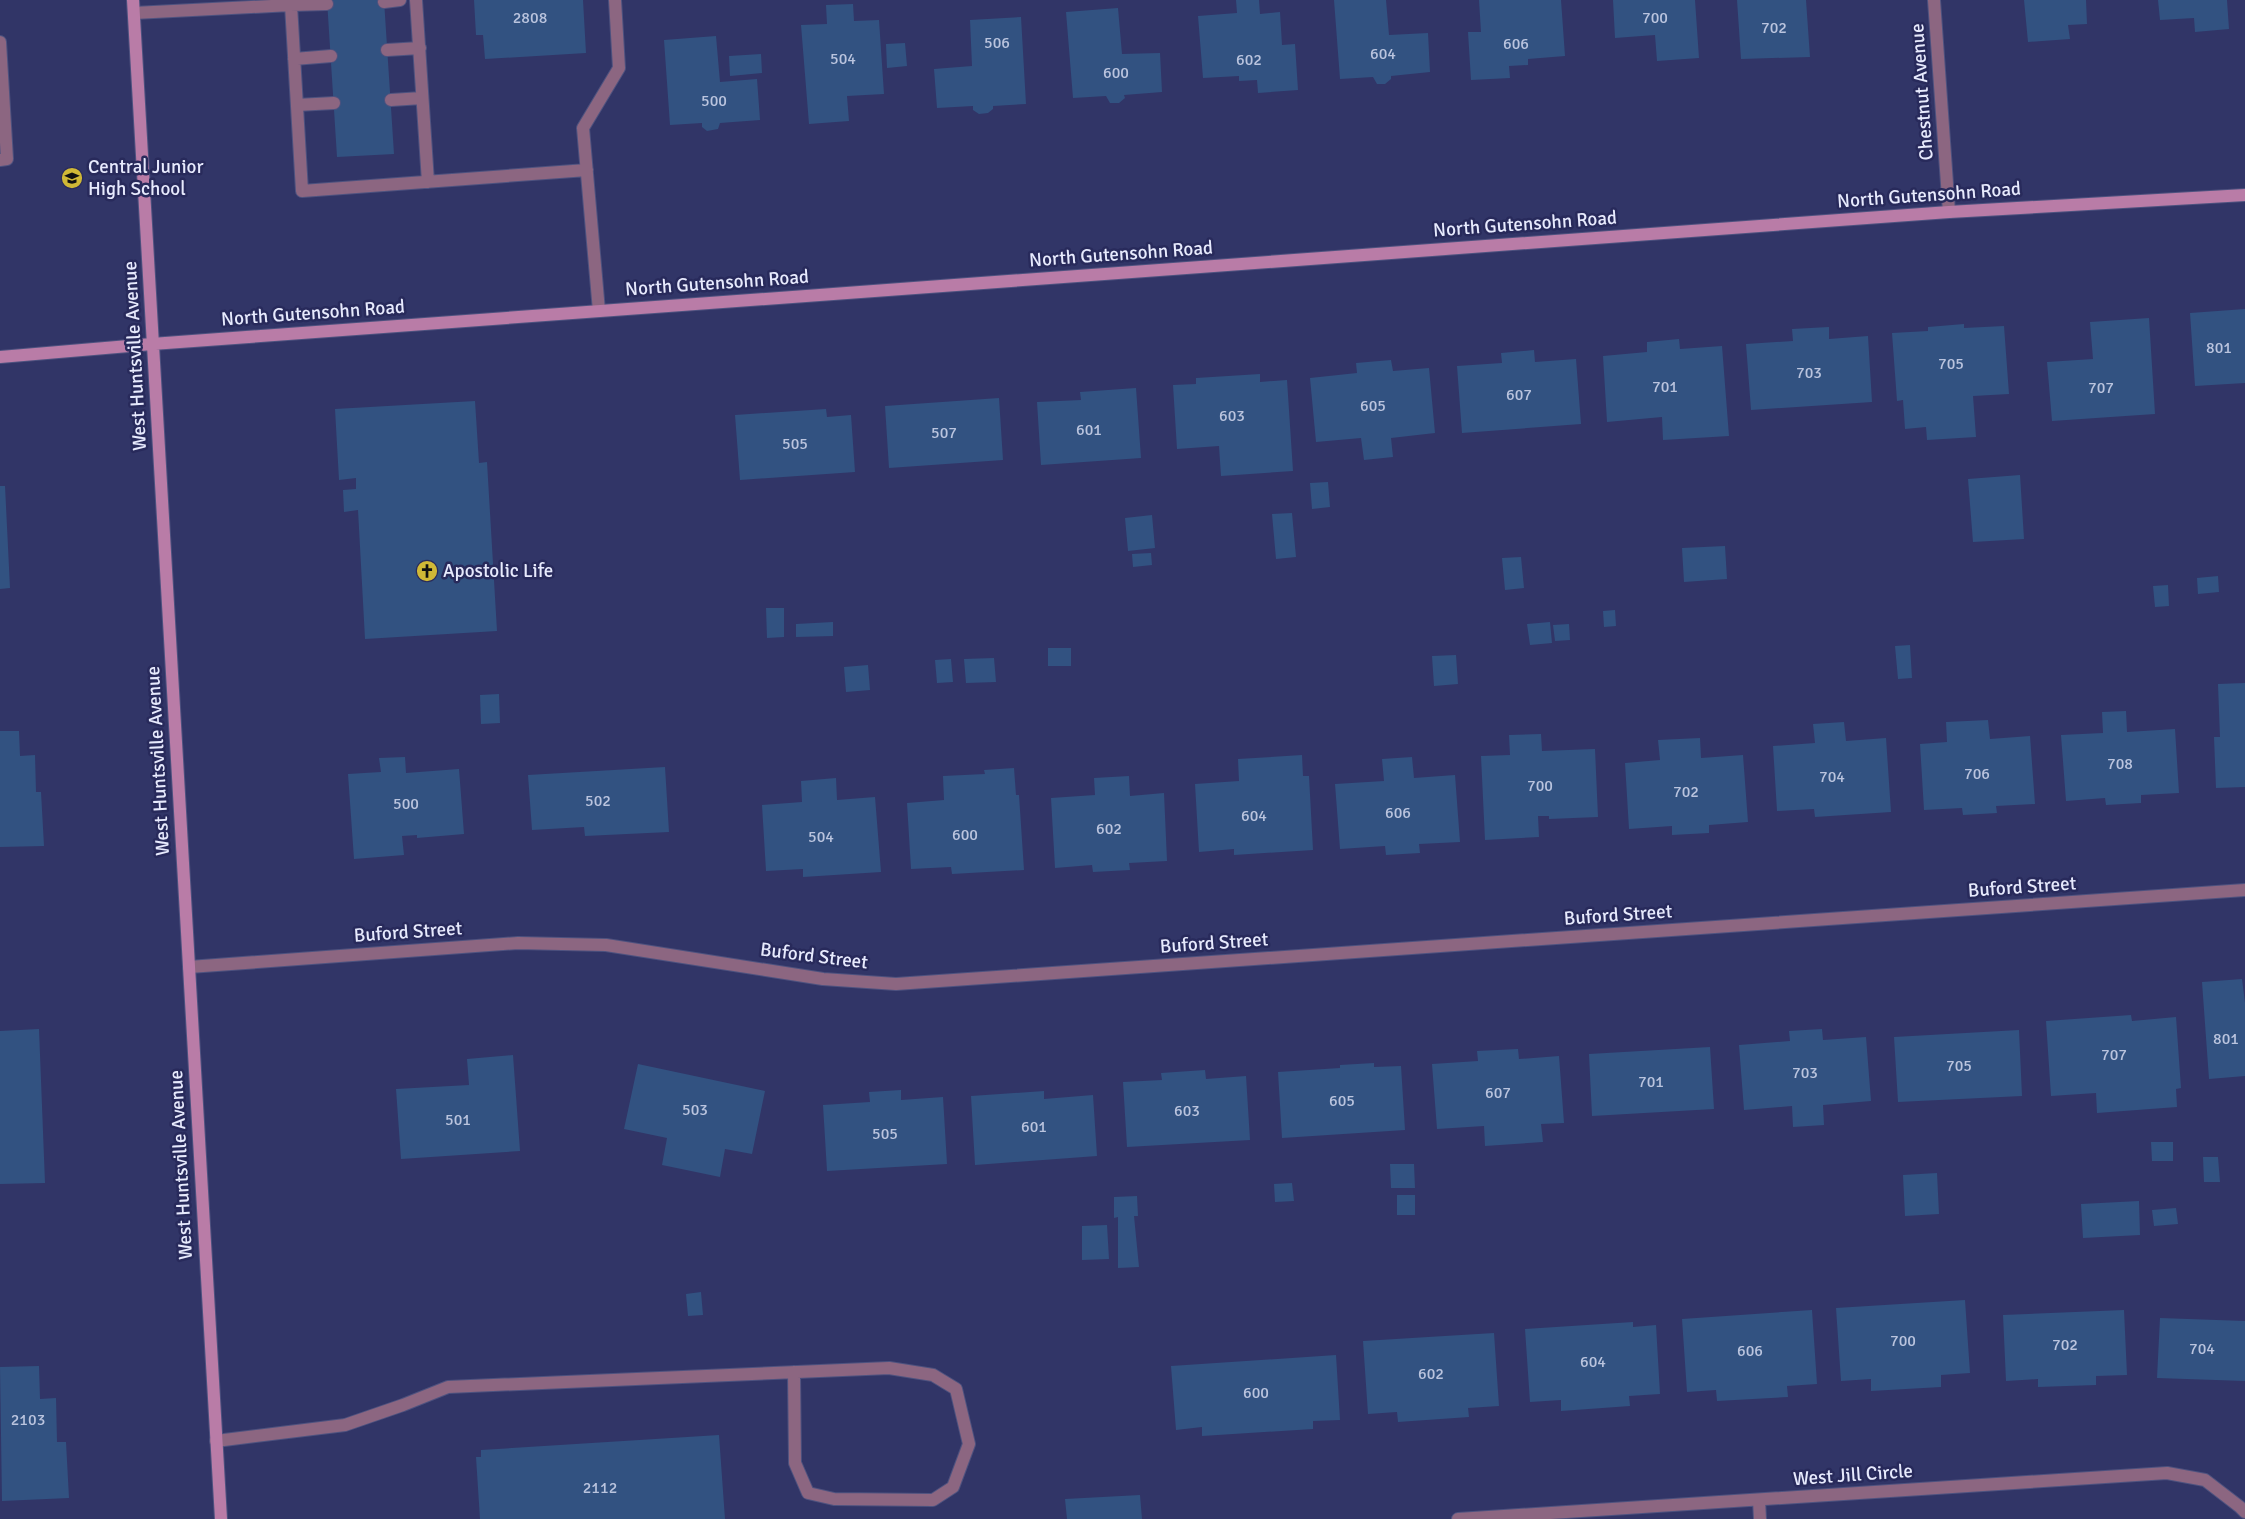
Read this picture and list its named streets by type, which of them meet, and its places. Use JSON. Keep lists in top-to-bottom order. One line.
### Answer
{"streets":{"street":["Chestnut Avenue","North Gutensohn Road","West Huntsville Avenue","Buford Street","West Jill Circle"]},"crossings":[["Chestnut Avenue","North Gutensohn Road"],["North Gutensohn Road","West Huntsville Avenue"],["West Huntsville Avenue","Buford Street"]],"places":{"school or university":["Central Junior High School"],"church":["Apostolic Life"]},"house_numbers":["2808","700","702","506","606","604","504","602","600","500","801","705","703","701","707","607","605","603","601","507","505","708","706","704","700","702","502","500","606","604","602","600","504","801","707","705","703","701","607","605","503","603","501","601","505","700","702","704","606","604","602","600","2103","2112"]}
